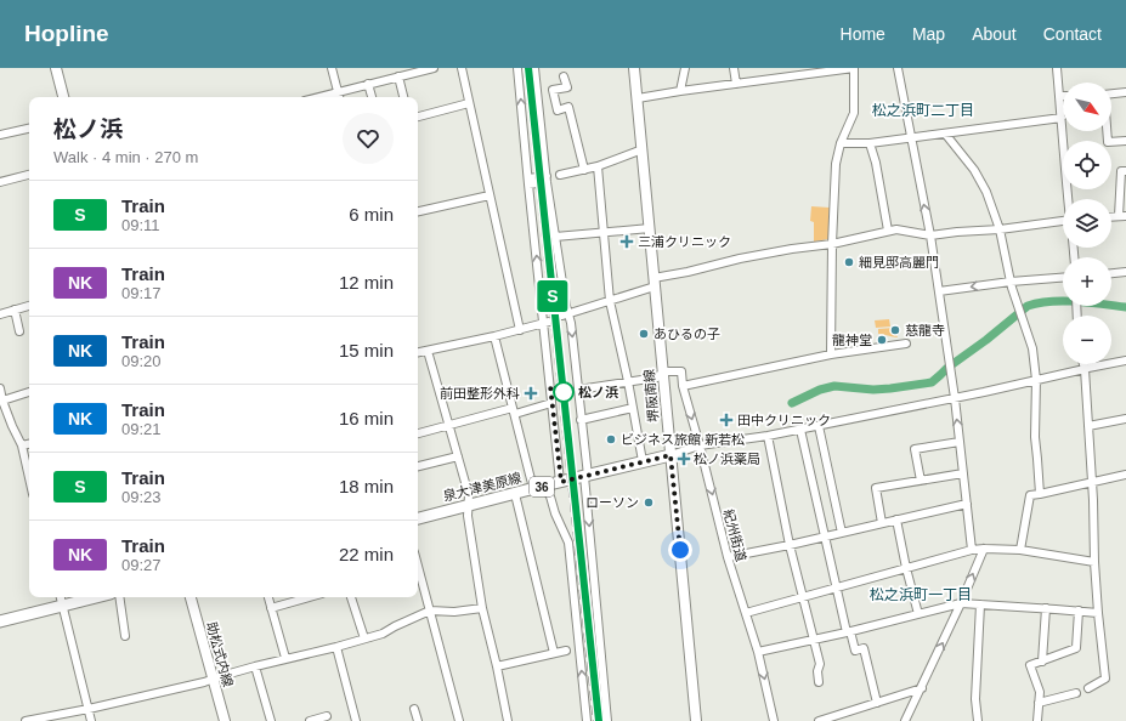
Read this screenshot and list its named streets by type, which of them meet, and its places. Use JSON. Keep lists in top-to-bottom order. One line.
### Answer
{"streets":{"main road":["堺阪南線","泉大津美原線","36","助松式内線"],"street":["紀州街道"]},"crossings":[["堺阪南線","泉大津美原線"],["堺阪南線","紀州街道"]],"districts":["松之浜町二丁目","松之浜町一丁目"],"places":{"health":["三浦クリニック","前田整形外科","田中クリニック","松ノ浜薬局"],"other":["細見邸高麗門","慈龍寺","あひるの子","龍神堂","松ノ浜","ビジネス旅館 新若松","ローソン"]},"north":"bottom right","page":{"header":"Hopline","nav":["Home","Map","About","Contact"],"on_map":"S","map_buttons":["+","−"],"heading":["松ノ浜","Walk · 4 min · 270 m"],"list":[{"mark":"S","name":"Train","note":"09:11","value":"6 min"},{"mark":"NK","name":"Train","note":"09:17","value":"12 min"},{"mark":"NK","name":"Train","note":"09:20","value":"15 min"},{"mark":"NK","name":"Train","note":"09:21","value":"16 min"},{"mark":"S","name":"Train","note":"09:23","value":"18 min"},{"mark":"NK","name":"Train","note":"09:27","value":"22 min"}]}}
